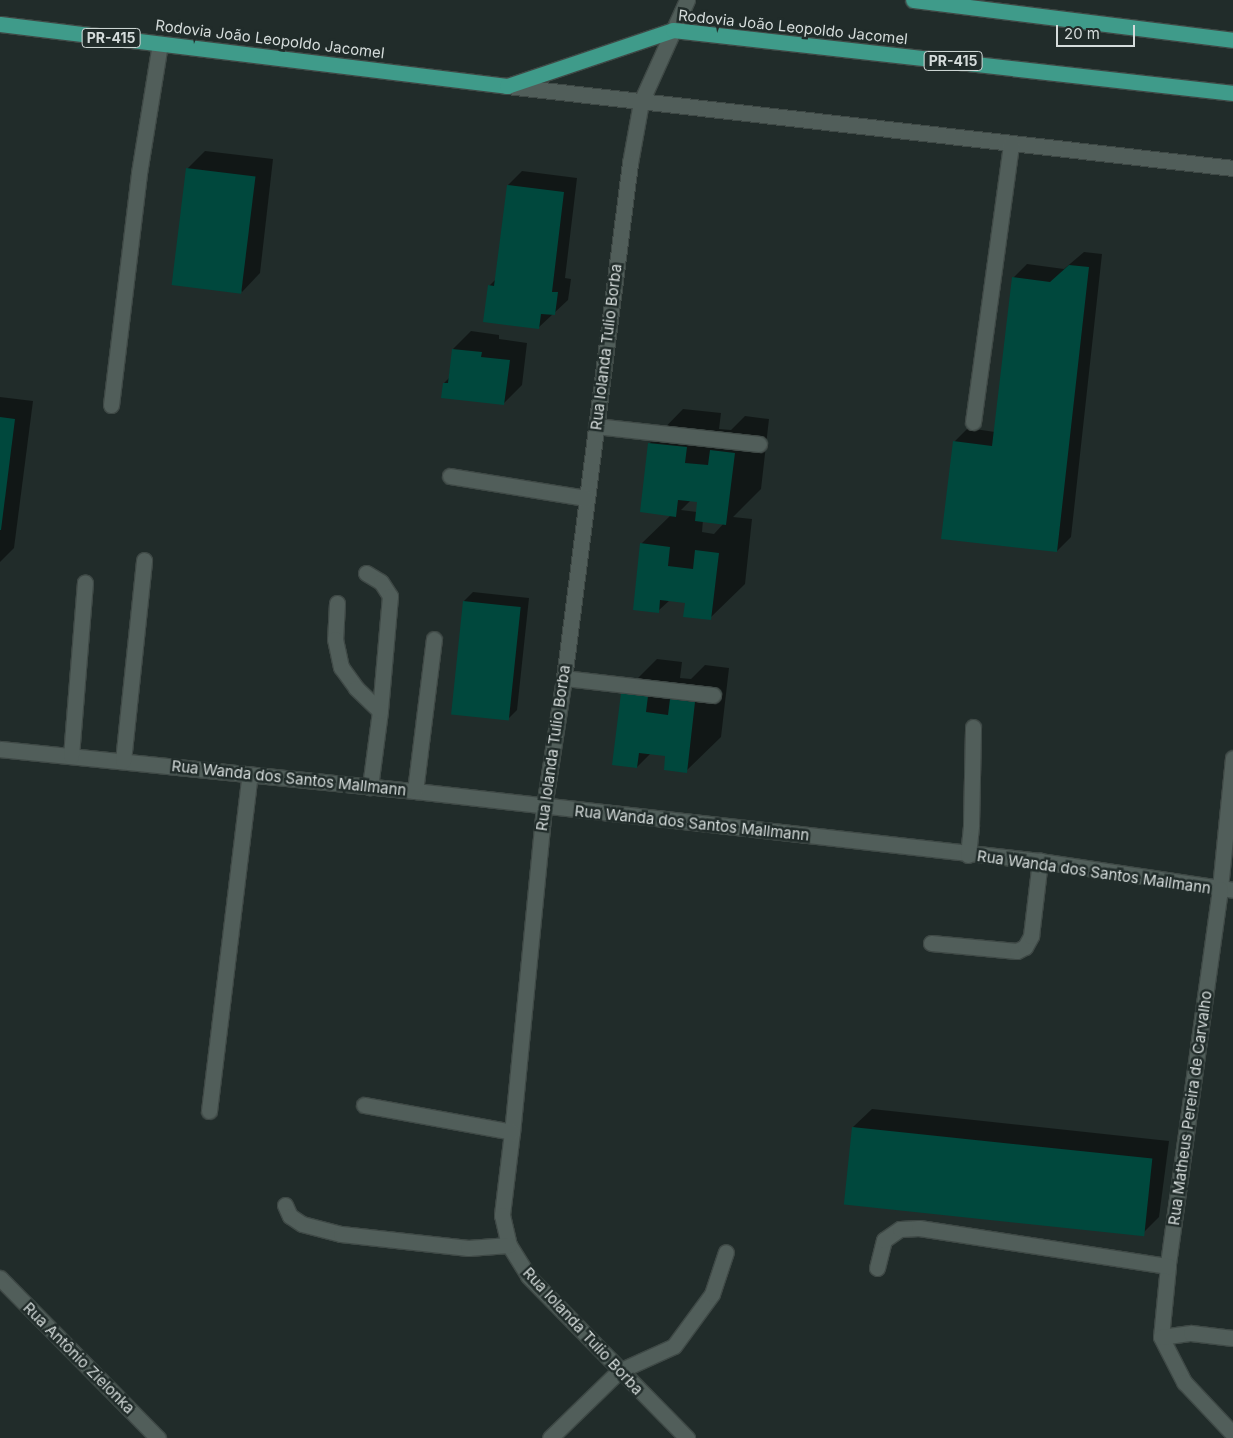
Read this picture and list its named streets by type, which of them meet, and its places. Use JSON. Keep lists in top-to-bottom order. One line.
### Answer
{"streets":{"highway":["Rodovia João Leopoldo Jacomel","PR-415"],"street":["Rua Iolanda Tulio Borba","Rua Wanda dos Santos Mallmann","Rua Matheus Pereira de Carvalho","Rua Antônio Zielonka"]},"crossings":[["Rodovia João Leopoldo Jacomel","Rua Iolanda Tulio Borba"],["Rua Iolanda Tulio Borba","Rua Wanda dos Santos Mallmann"],["Rua Wanda dos Santos Mallmann","Rua Matheus Pereira de Carvalho"]],"scale_bar":"20 m"}
